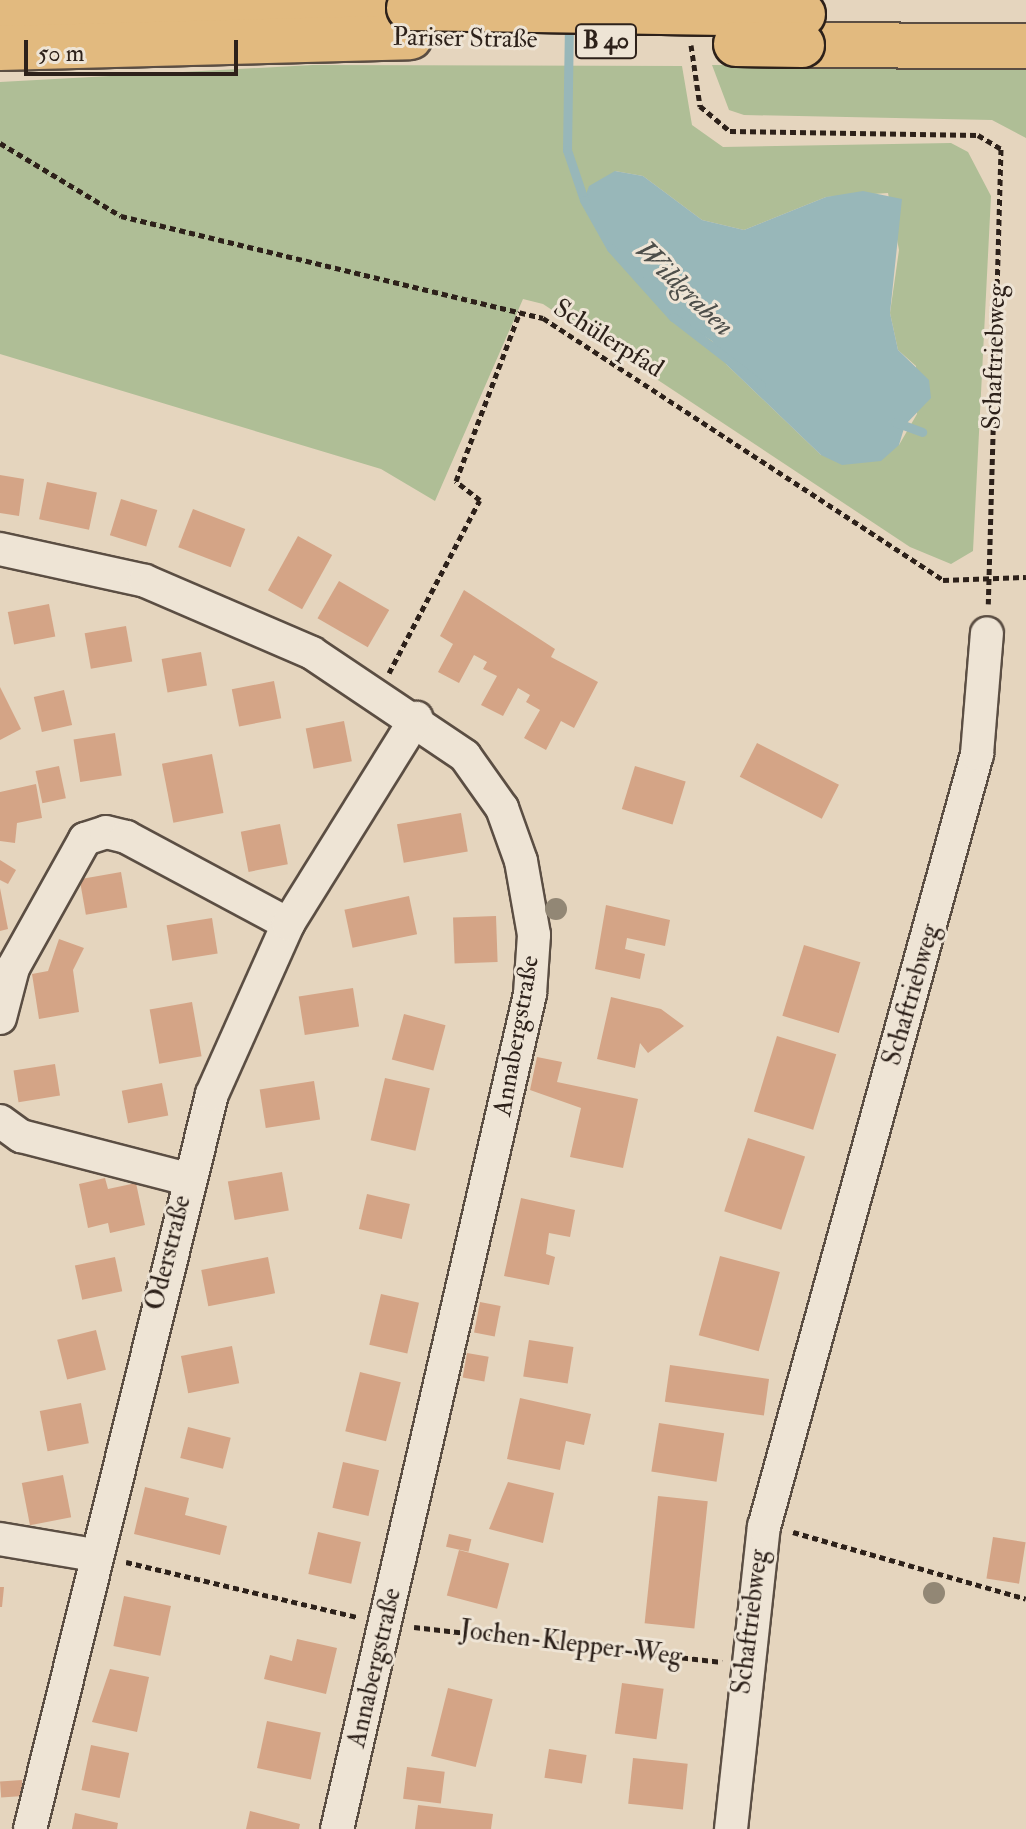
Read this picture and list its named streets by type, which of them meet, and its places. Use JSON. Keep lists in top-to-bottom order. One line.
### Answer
{"streets":{"highway":["Pariser Straße","B 40"],"street":["Schaftriebweg","Annabergstraße","Oderstraße"],"path":["Schülerpfad","Jochen-Klepper-Weg"]},"crossings":[["Schülerpfad","Schaftriebweg"],["Schaftriebweg","Jochen-Klepper-Weg"],["Annabergstraße","Oderstraße"]],"water":["Wildgraben"],"scale_bar":"50 m"}
